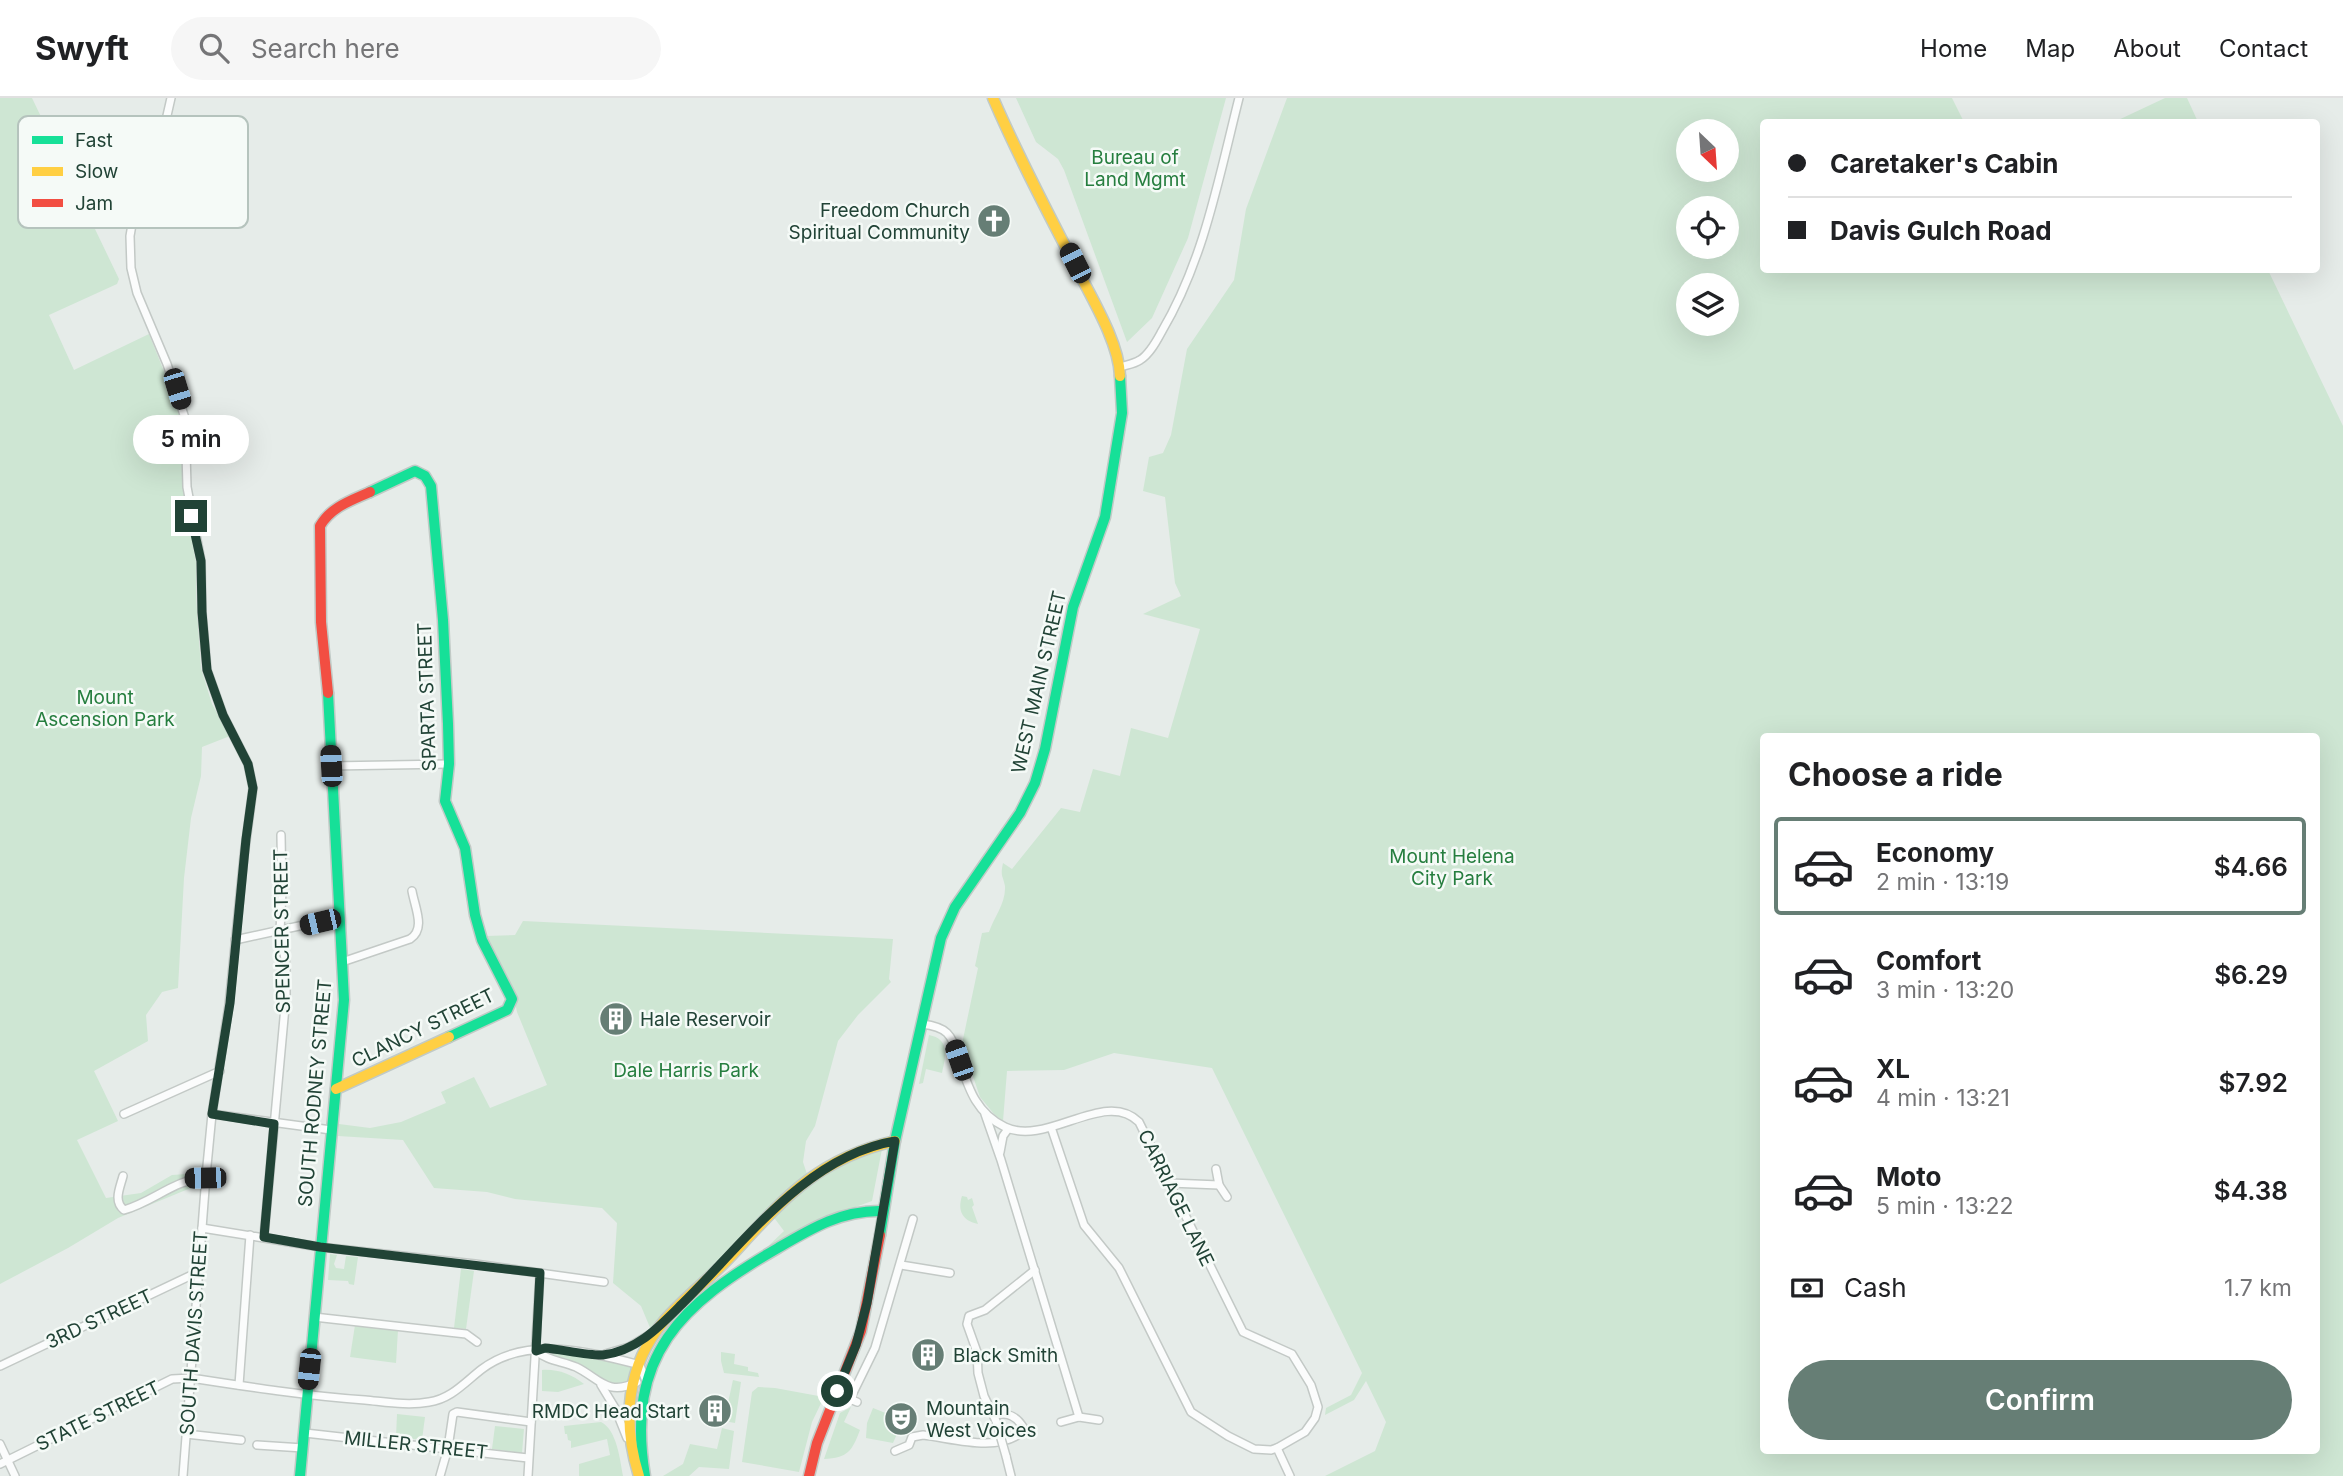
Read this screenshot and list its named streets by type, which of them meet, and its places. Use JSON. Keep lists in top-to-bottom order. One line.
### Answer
{"streets":{"street":["WEST MAIN STREET","SPARTA STREET","SPENCER STREET","CLANCY STREET","SOUTH RODNEY STREET","CARRIAGE LANE","3RD STREET","SOUTH DAVIS STREET","STATE STREET","MILLER STREET"]},"crossings":[["SPARTA STREET","CLANCY STREET"],["SPARTA STREET","SOUTH RODNEY STREET"],["CLANCY STREET","SOUTH RODNEY STREET"],["SOUTH RODNEY STREET","STATE STREET"],["SOUTH RODNEY STREET","MILLER STREET"],["3RD STREET","SOUTH DAVIS STREET"],["SOUTH DAVIS STREET","STATE STREET"]],"parks":["Bureau of Land Mgmt","Mount Ascension Park","Mount Helena City Park","Dale Harris Park"],"places":{"church":["Freedom Church Spiritual Community"],"building":["Hale Reservoir","Black Smith","RMDC Head Start"],"theatre":["Mountain West Voices"]},"legend":["Fast","Slow","Jam"],"north":"bottom right","page":{"header":"Swyft","search":"Search here","nav":["Home","Map","About","Contact"],"banner":["Caretaker's Cabin","Davis Gulch Road"],"bubble":"5 min","heading":"Choose a ride","list":[{"name":"Economy","note":"2 min · 13:19","value":"$4.66"},{"name":"Comfort","note":"3 min · 13:20","value":"$6.29"},{"name":"XL","note":"4 min · 13:21","value":"$7.92"},{"name":"Moto","note":"5 min · 13:22","value":"$4.38"}],"pay":["Cash","1.7 km"],"buttons":"Confirm"}}
